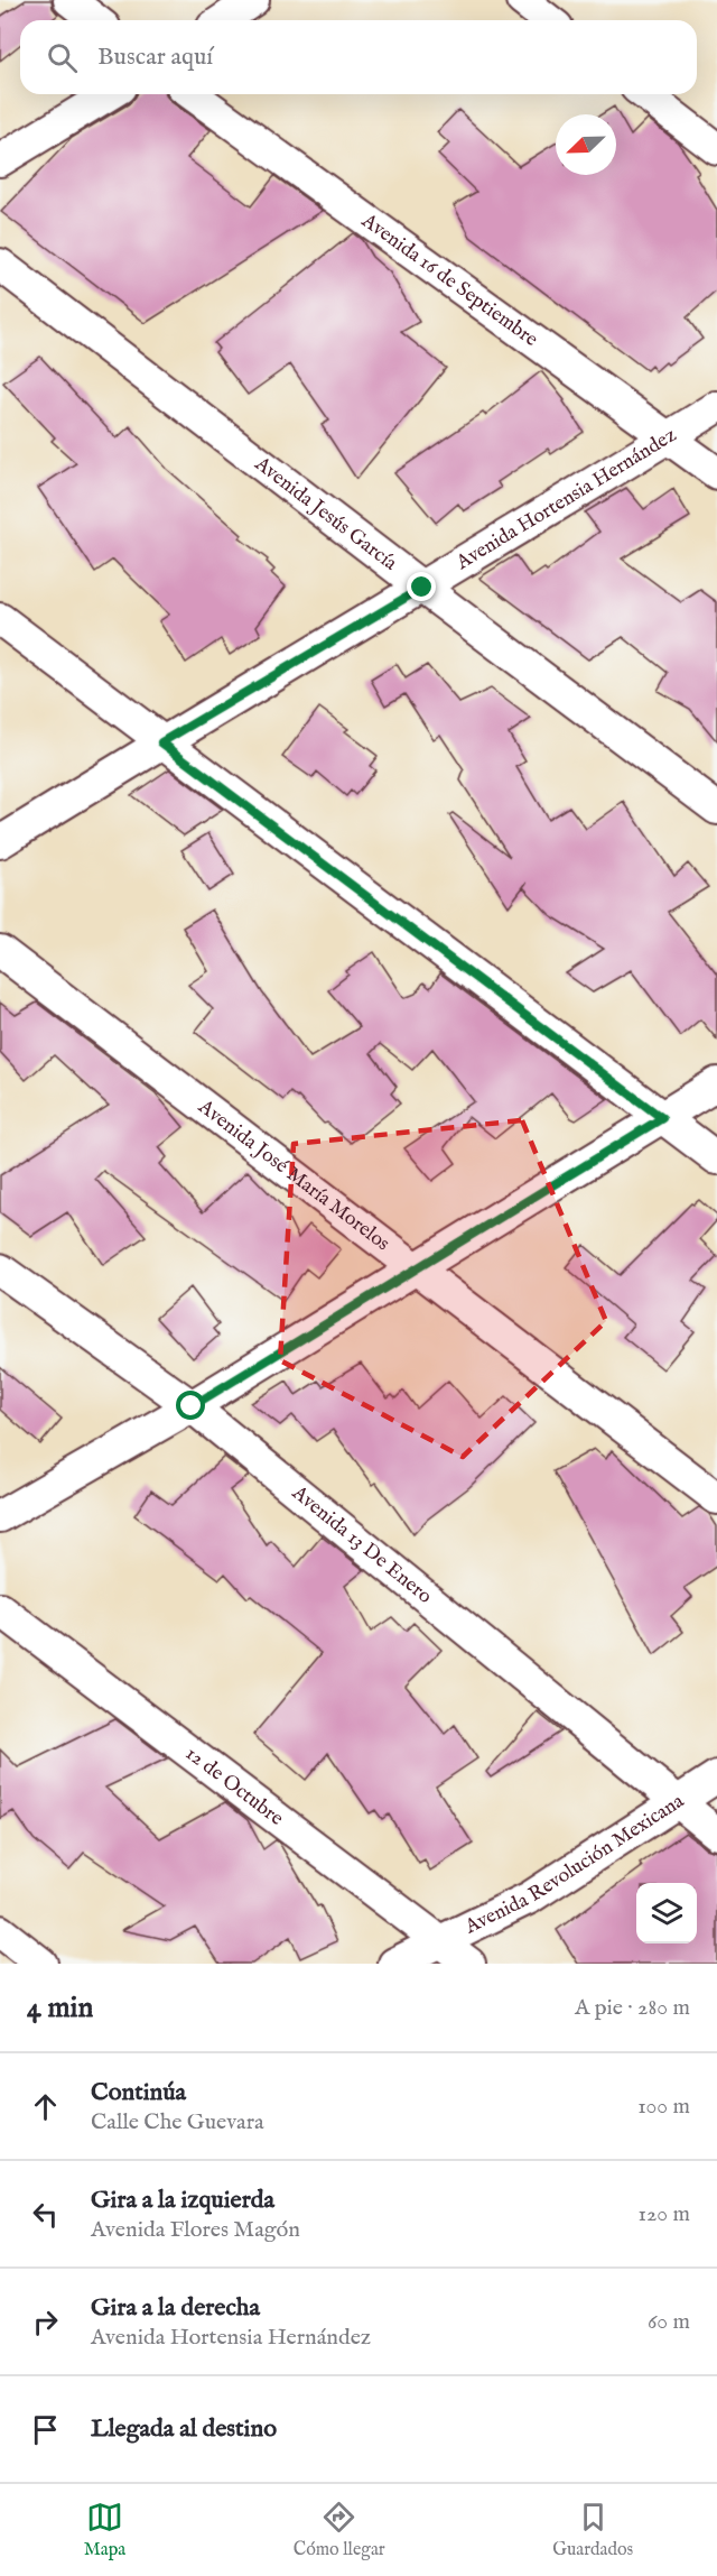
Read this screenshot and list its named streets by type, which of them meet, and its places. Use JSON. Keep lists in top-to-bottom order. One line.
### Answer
{"streets":{"street":["Avenida 16 de Septiembre","Avenida Hortensia Hernández","Avenida Jesús García","Avenida José María Morelos","Avenida 13 De Enero","12 de Octubre","Avenida Revolución Mexicana"]},"crossings":[["Avenida 16 de Septiembre","Avenida Hortensia Hernández"],["Avenida Hortensia Hernández","Avenida Jesús García"],["Avenida 13 De Enero","Avenida Revolución Mexicana"],["12 de Octubre","Avenida Revolución Mexicana"]],"north":"bottom left","page":{"search":"Buscar aquí","heading":["4 min","A pie · 280 m"],"list":[["Continúa","Calle Che Guevara","100 m"],["Gira a la izquierda","Avenida Flores Magón","120 m"],["Gira a la derecha","Avenida Hortensia Hernández","60 m"],"Llegada al destino"],"nav":["Mapa","Cómo llegar","Guardados"]}}
